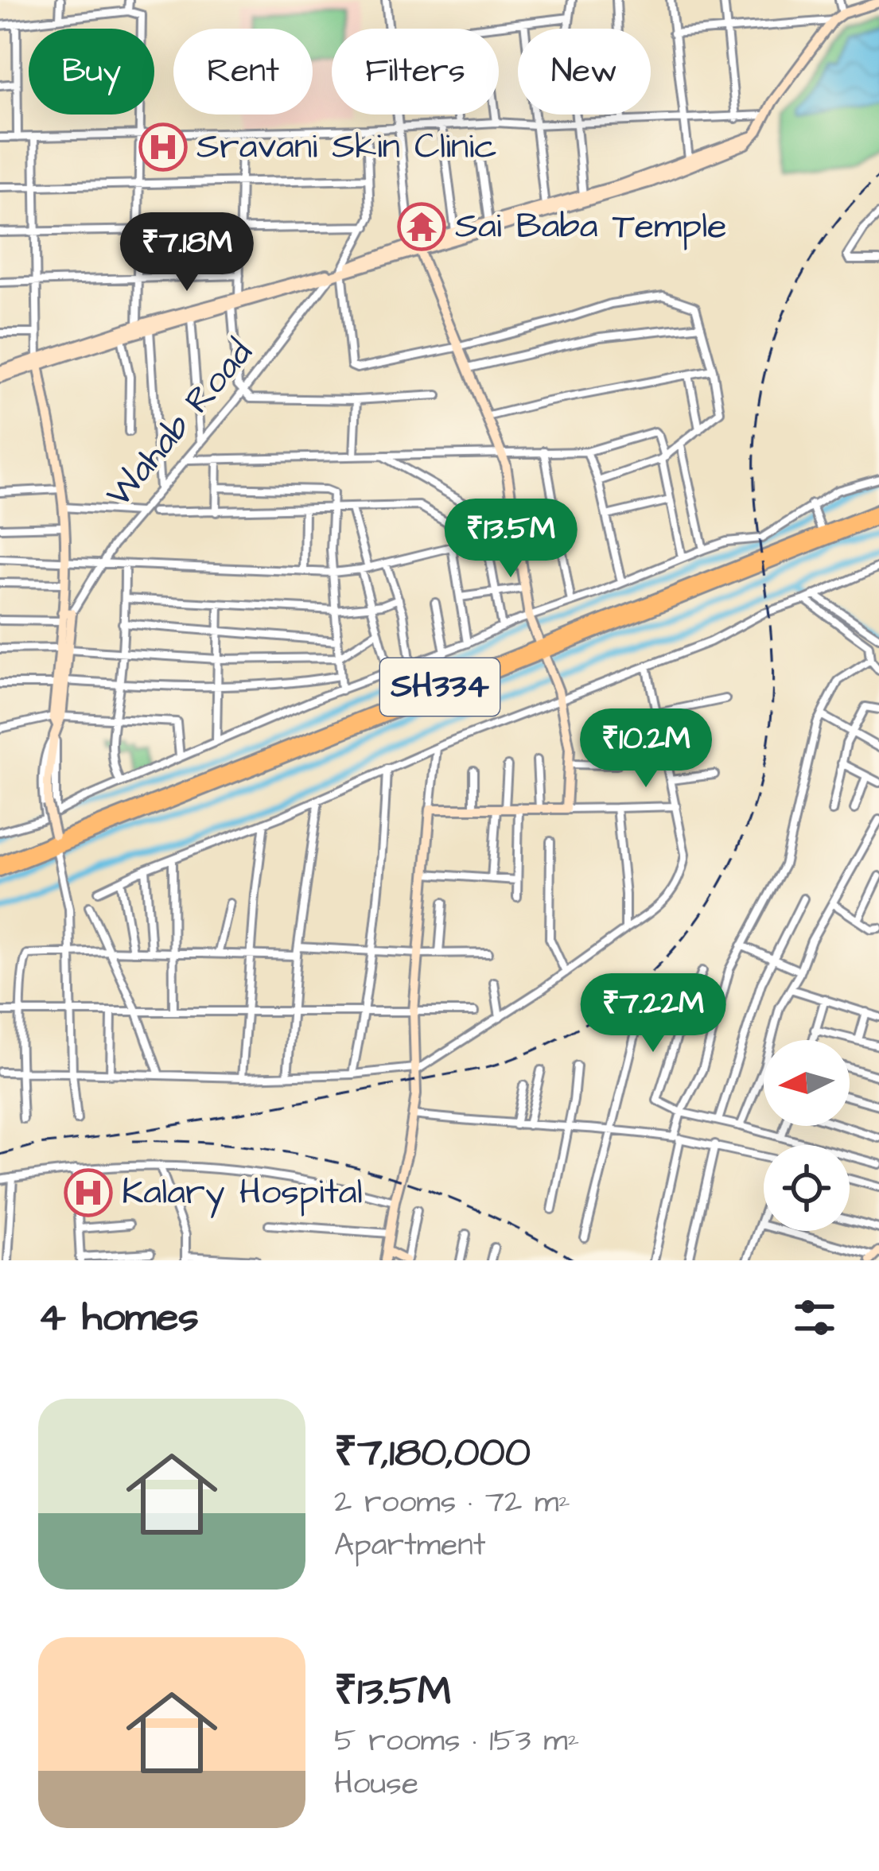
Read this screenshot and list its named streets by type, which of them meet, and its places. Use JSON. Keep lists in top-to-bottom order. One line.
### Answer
{"streets":{"main road":["SH334"],"street":["Wahab Road"]},"places":{"hospital":["Sravani Skin Clinic","Kalary Hospital"],"temple":["Sai Baba Temple"]},"north":"left","page":{"chip":["Buy","Rent","Filters","New"],"price":["₹7.18M","₹13.5M","₹10.2M","₹7.22M"],"heading":"4 homes","list":[{"name":"₹7,180,000","note":"2 rooms · 72 m² · Apartment"},{"name":"₹13.5M","note":"5 rooms · 153 m² · House"}]}}
